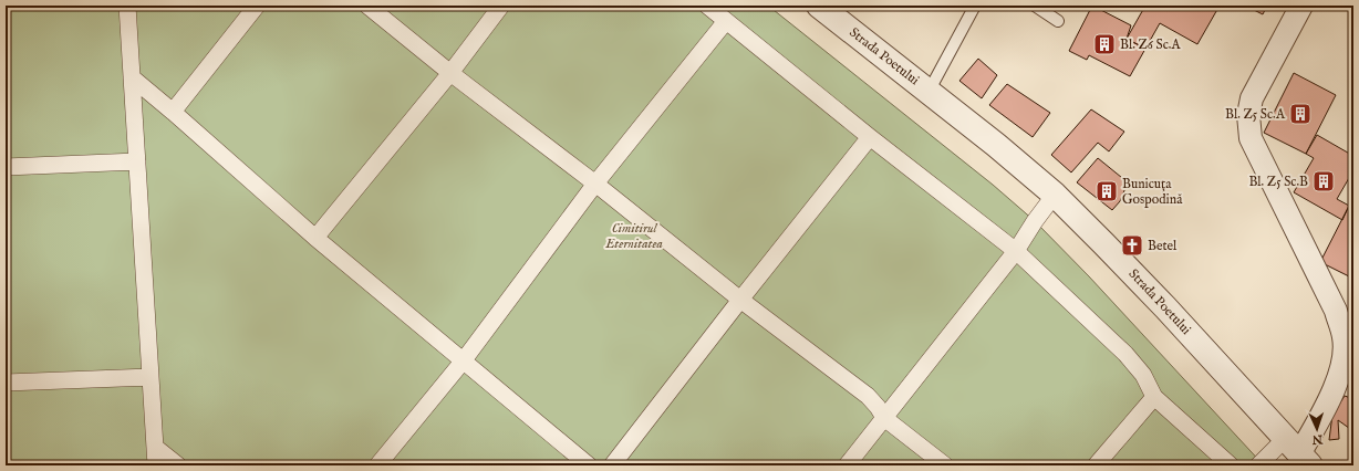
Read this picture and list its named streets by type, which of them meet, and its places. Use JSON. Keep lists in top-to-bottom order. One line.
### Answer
{"streets":{"street":["Strada Poetului"]},"parks":["Cimitirul Eternitatea"],"places":{"building":["Bl. Z6 Sc.A","Bl. Z5 Sc.A","Bl. Z5 Sc.B","Bunicuța Gospodină"],"church":["Betel"]},"north":"bottom"}
